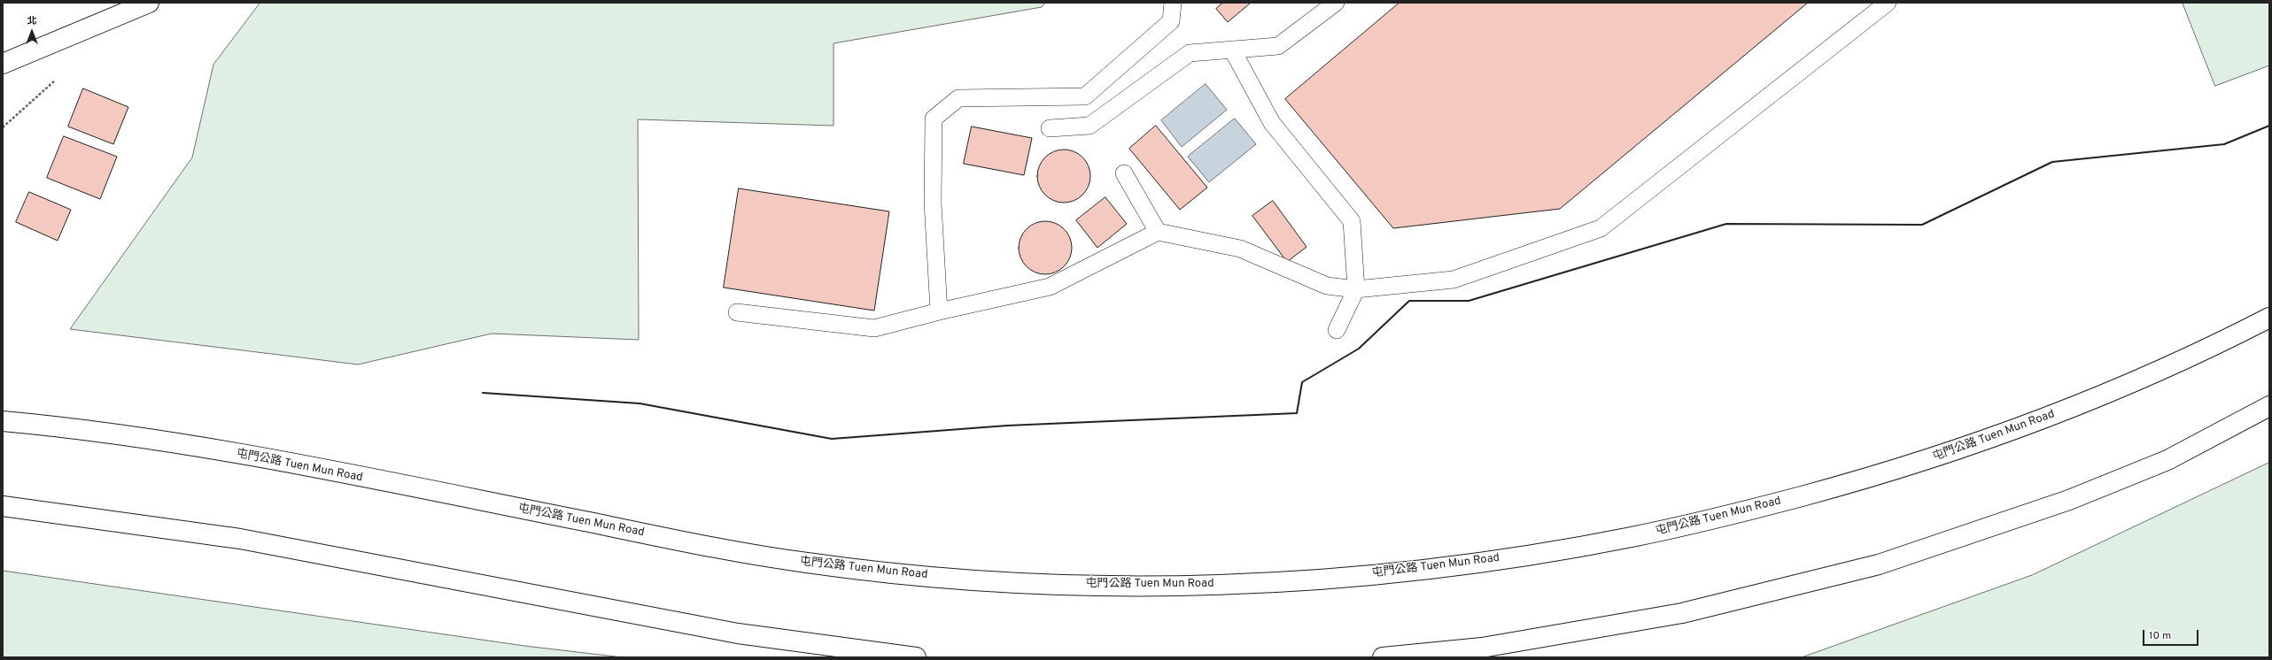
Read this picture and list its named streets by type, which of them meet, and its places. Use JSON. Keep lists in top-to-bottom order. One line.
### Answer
{"streets":{"main road":["屯門公路 Tuen Mun Road"]},"scale_bar":"10 m","north":"top"}
